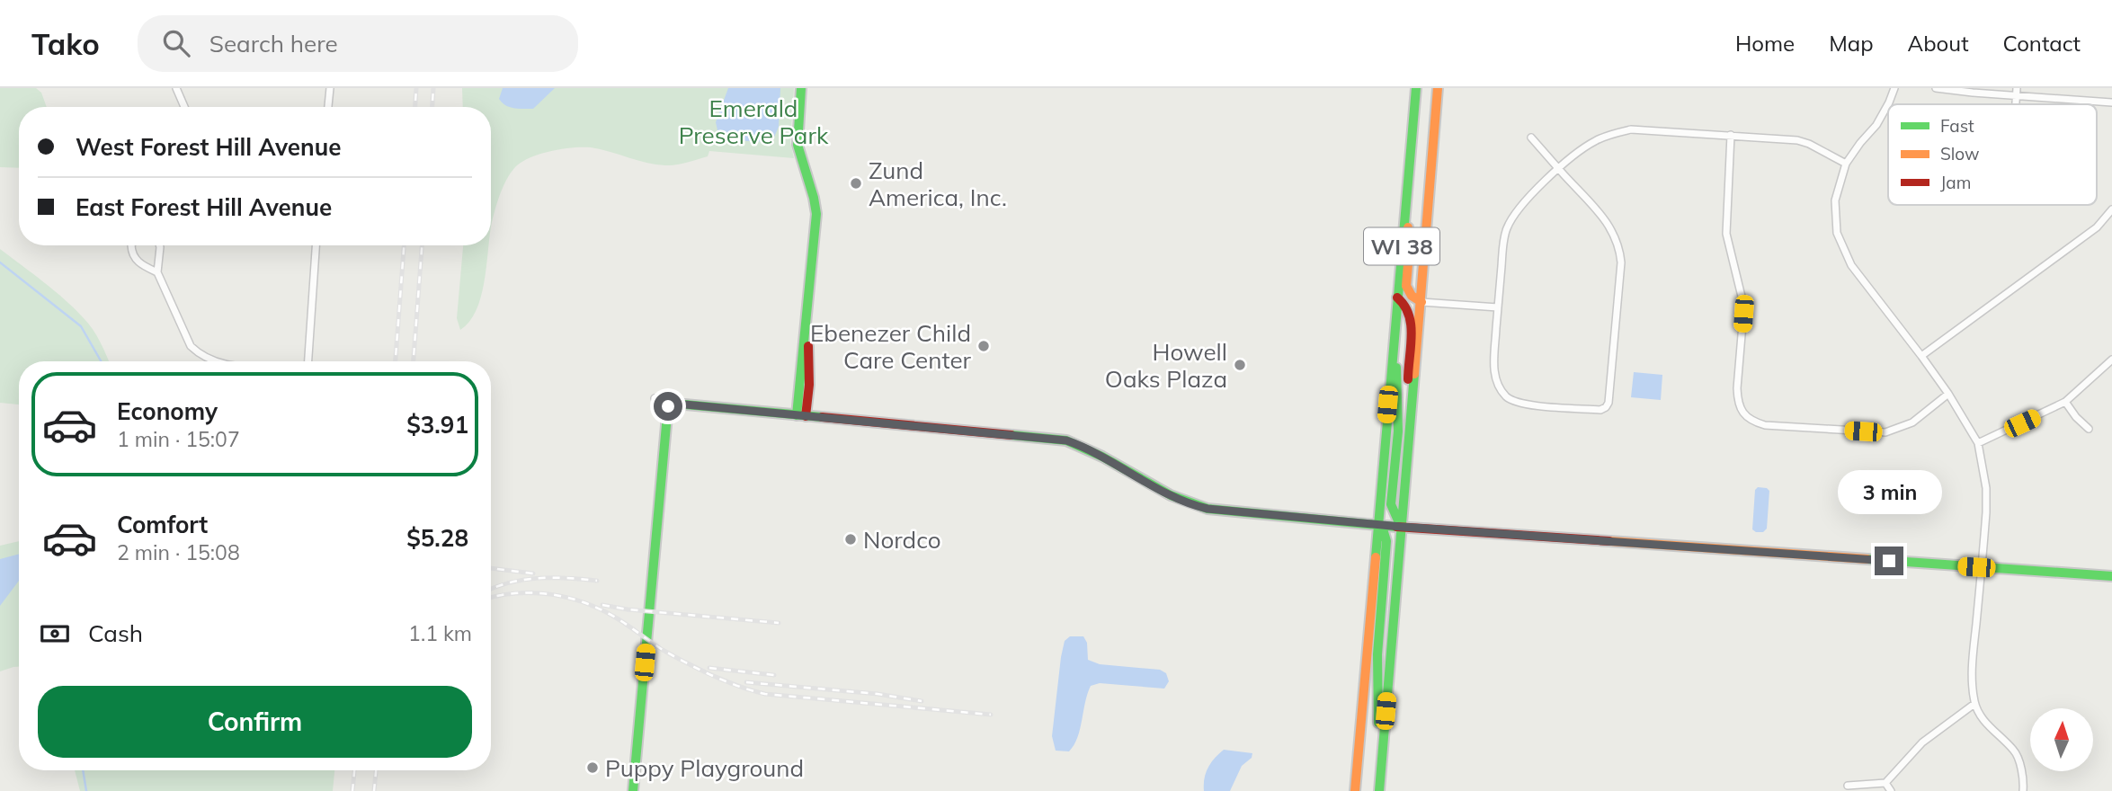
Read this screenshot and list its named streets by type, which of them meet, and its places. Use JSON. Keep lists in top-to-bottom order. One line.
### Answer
{"streets":{"street":["WI 38"]},"parks":["Emerald Preserve Park"],"places":["Zund America, Inc.","Ebenezer Child Care Center","Howell Oaks Plaza","Nordco","Puppy Playground"],"legend":["Fast","Slow","Jam"],"north":"top","page":{"header":"Tako","search":"Search here","nav":["Home","Map","About","Contact"],"banner":["West Forest Hill Avenue","East Forest Hill Avenue"],"list":[{"name":"Economy","note":"1 min · 15:07","value":"$3.91"},{"name":"Comfort","note":"2 min · 15:08","value":"$5.28"}],"bubble":"3 min","pay":["Cash","1.1 km"],"buttons":"Confirm"}}
